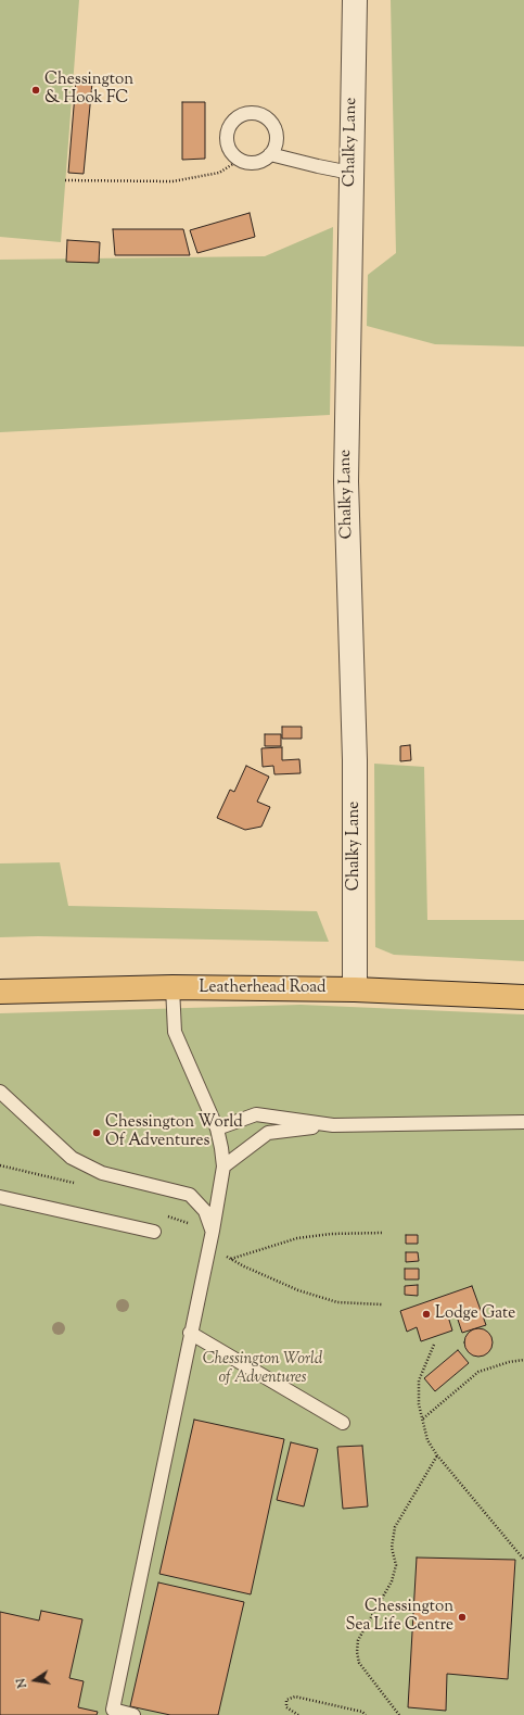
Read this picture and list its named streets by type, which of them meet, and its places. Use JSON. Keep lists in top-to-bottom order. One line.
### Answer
{"streets":{"highway":["Leatherhead Road"],"street":["Chalky Lane"]},"crossings":[["Chalky Lane","Leatherhead Road"]],"parks":["Chessington World of Adventures"],"places":["Chessington & Hook FC","Chessington World Of Adventures","Lodge Gate","Chessington Sea Life Centre"],"north":"left"}
